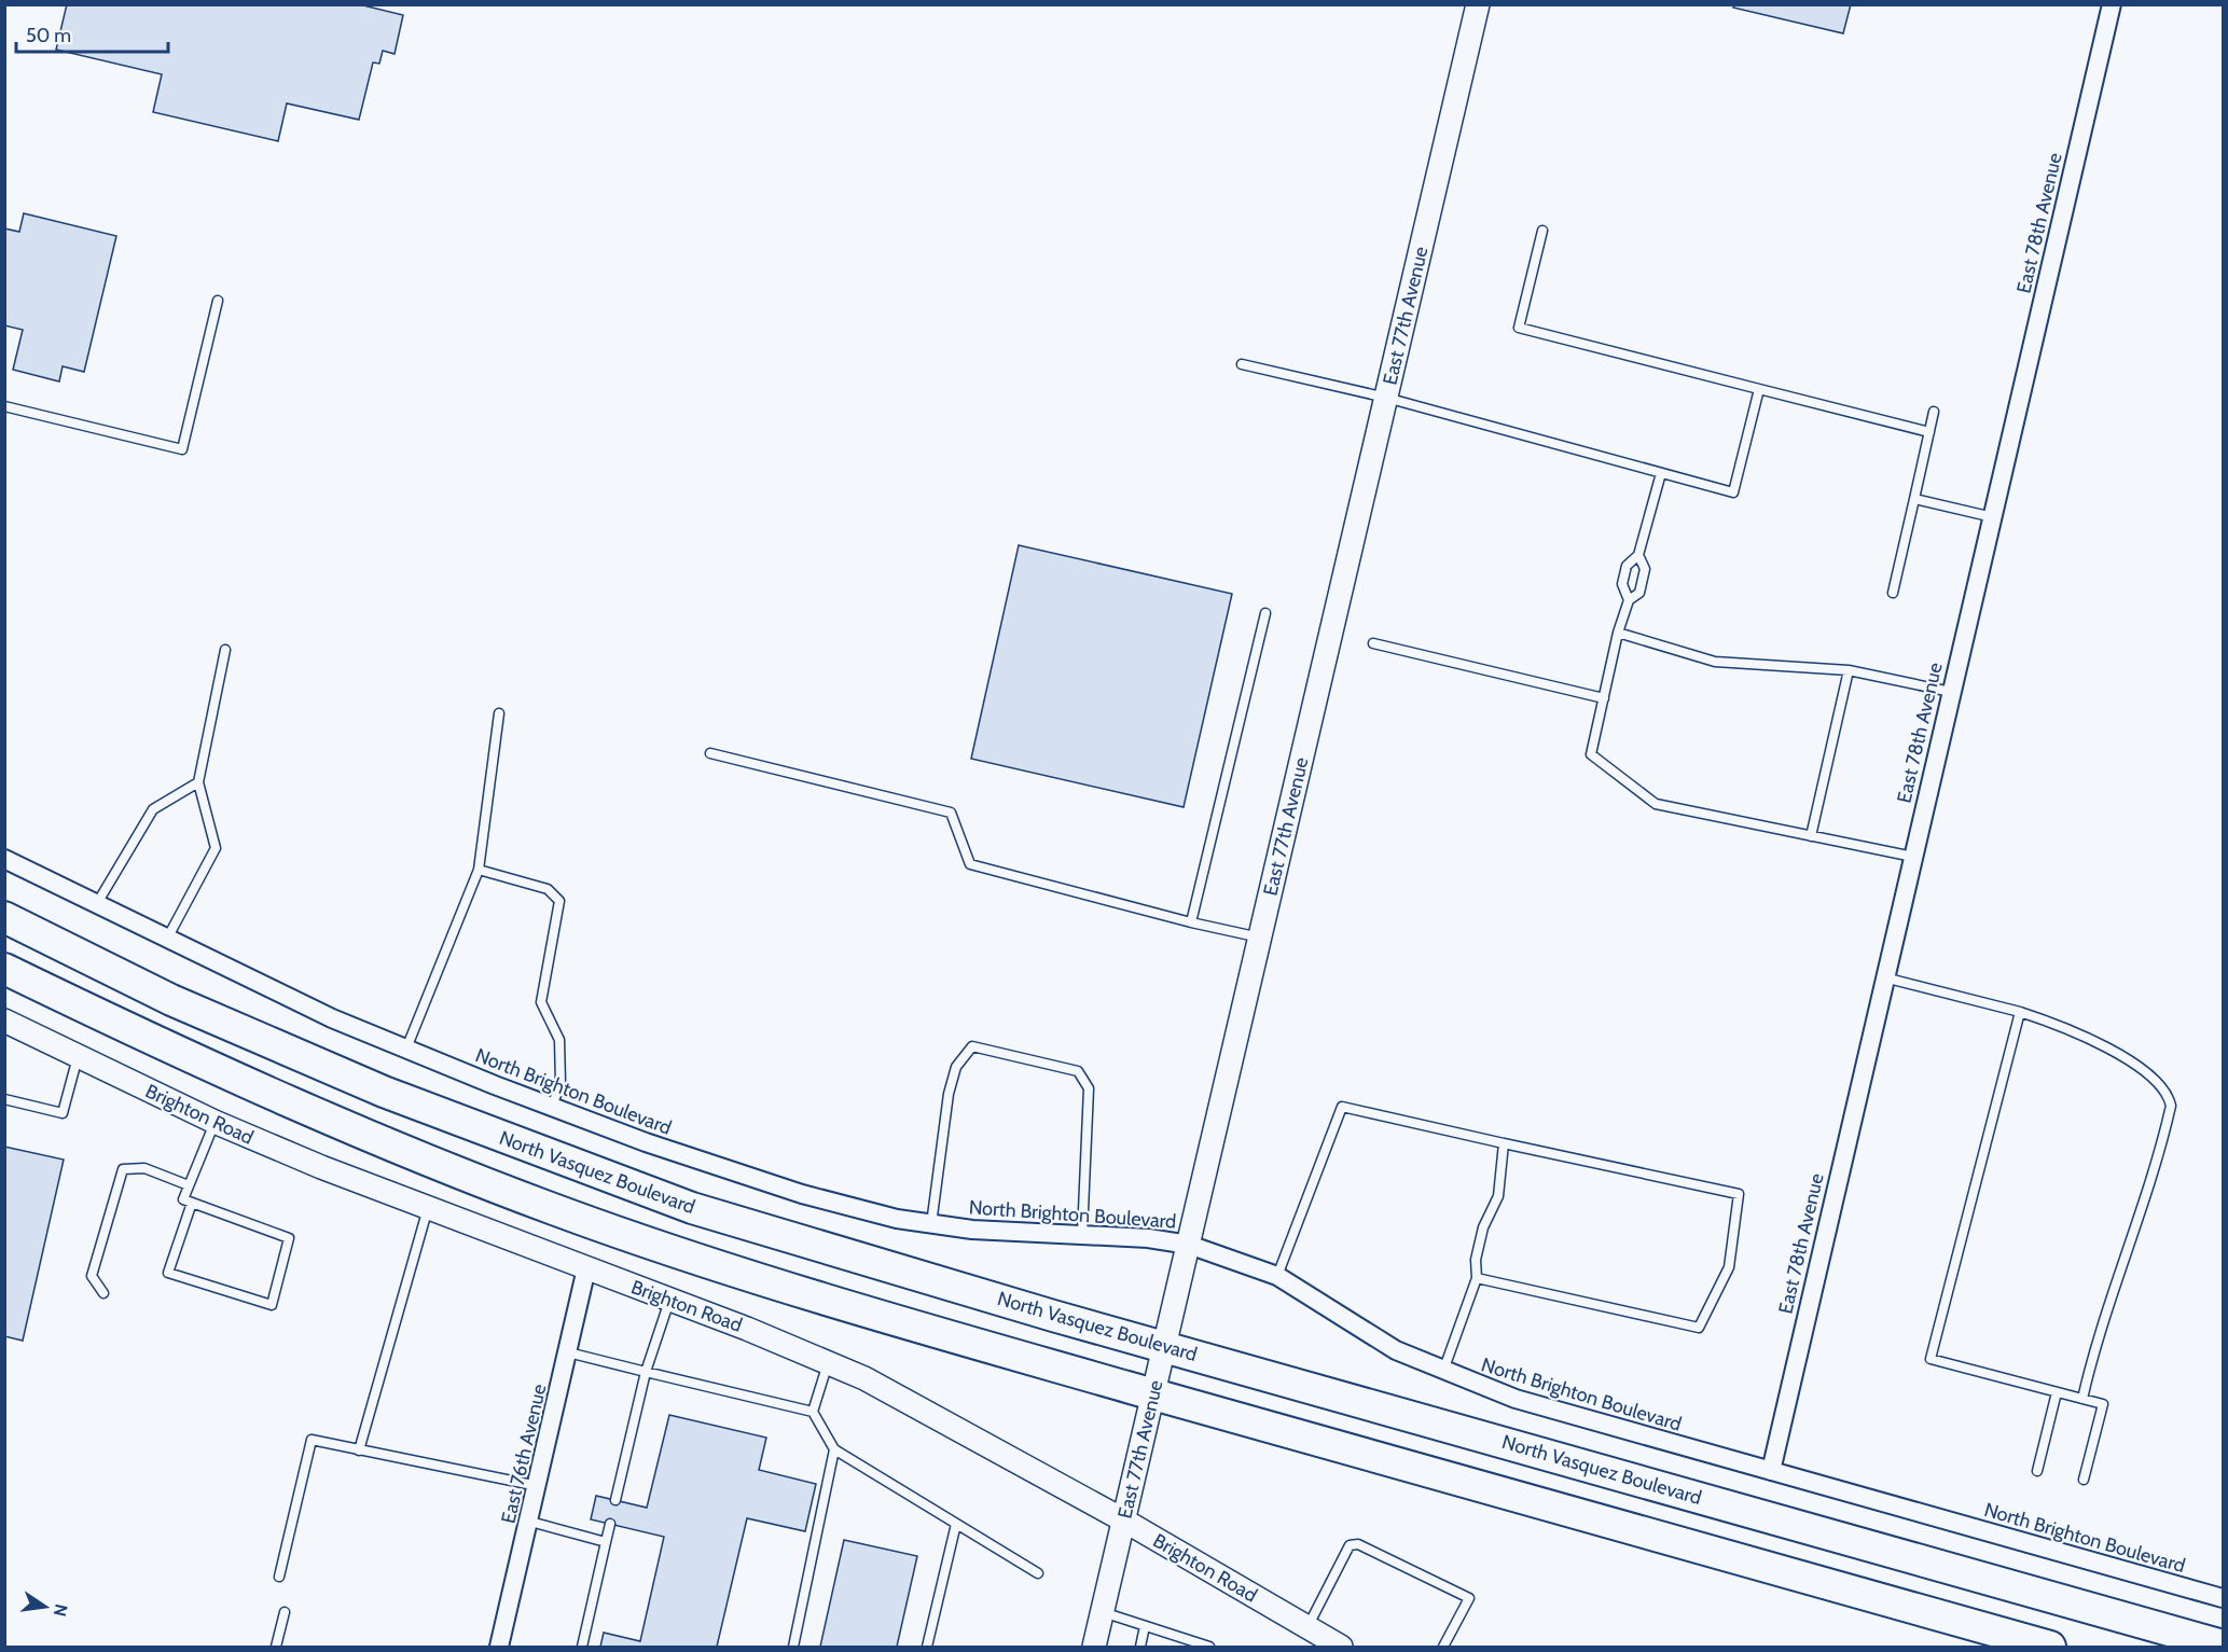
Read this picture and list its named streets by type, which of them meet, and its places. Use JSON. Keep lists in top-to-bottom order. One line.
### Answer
{"streets":{"highway":["North Vasquez Boulevard"],"street":["East 78th Avenue","East 77th Avenue","North Brighton Boulevard","Brighton Road","East 76th Avenue"]},"crossings":[["East 78th Avenue","North Brighton Boulevard"],["East 77th Avenue","North Brighton Boulevard"],["East 77th Avenue","Brighton Road"],["East 77th Avenue","North Vasquez Boulevard"],["Brighton Road","East 76th Avenue"]],"scale_bar":"50 m","north":"right"}
